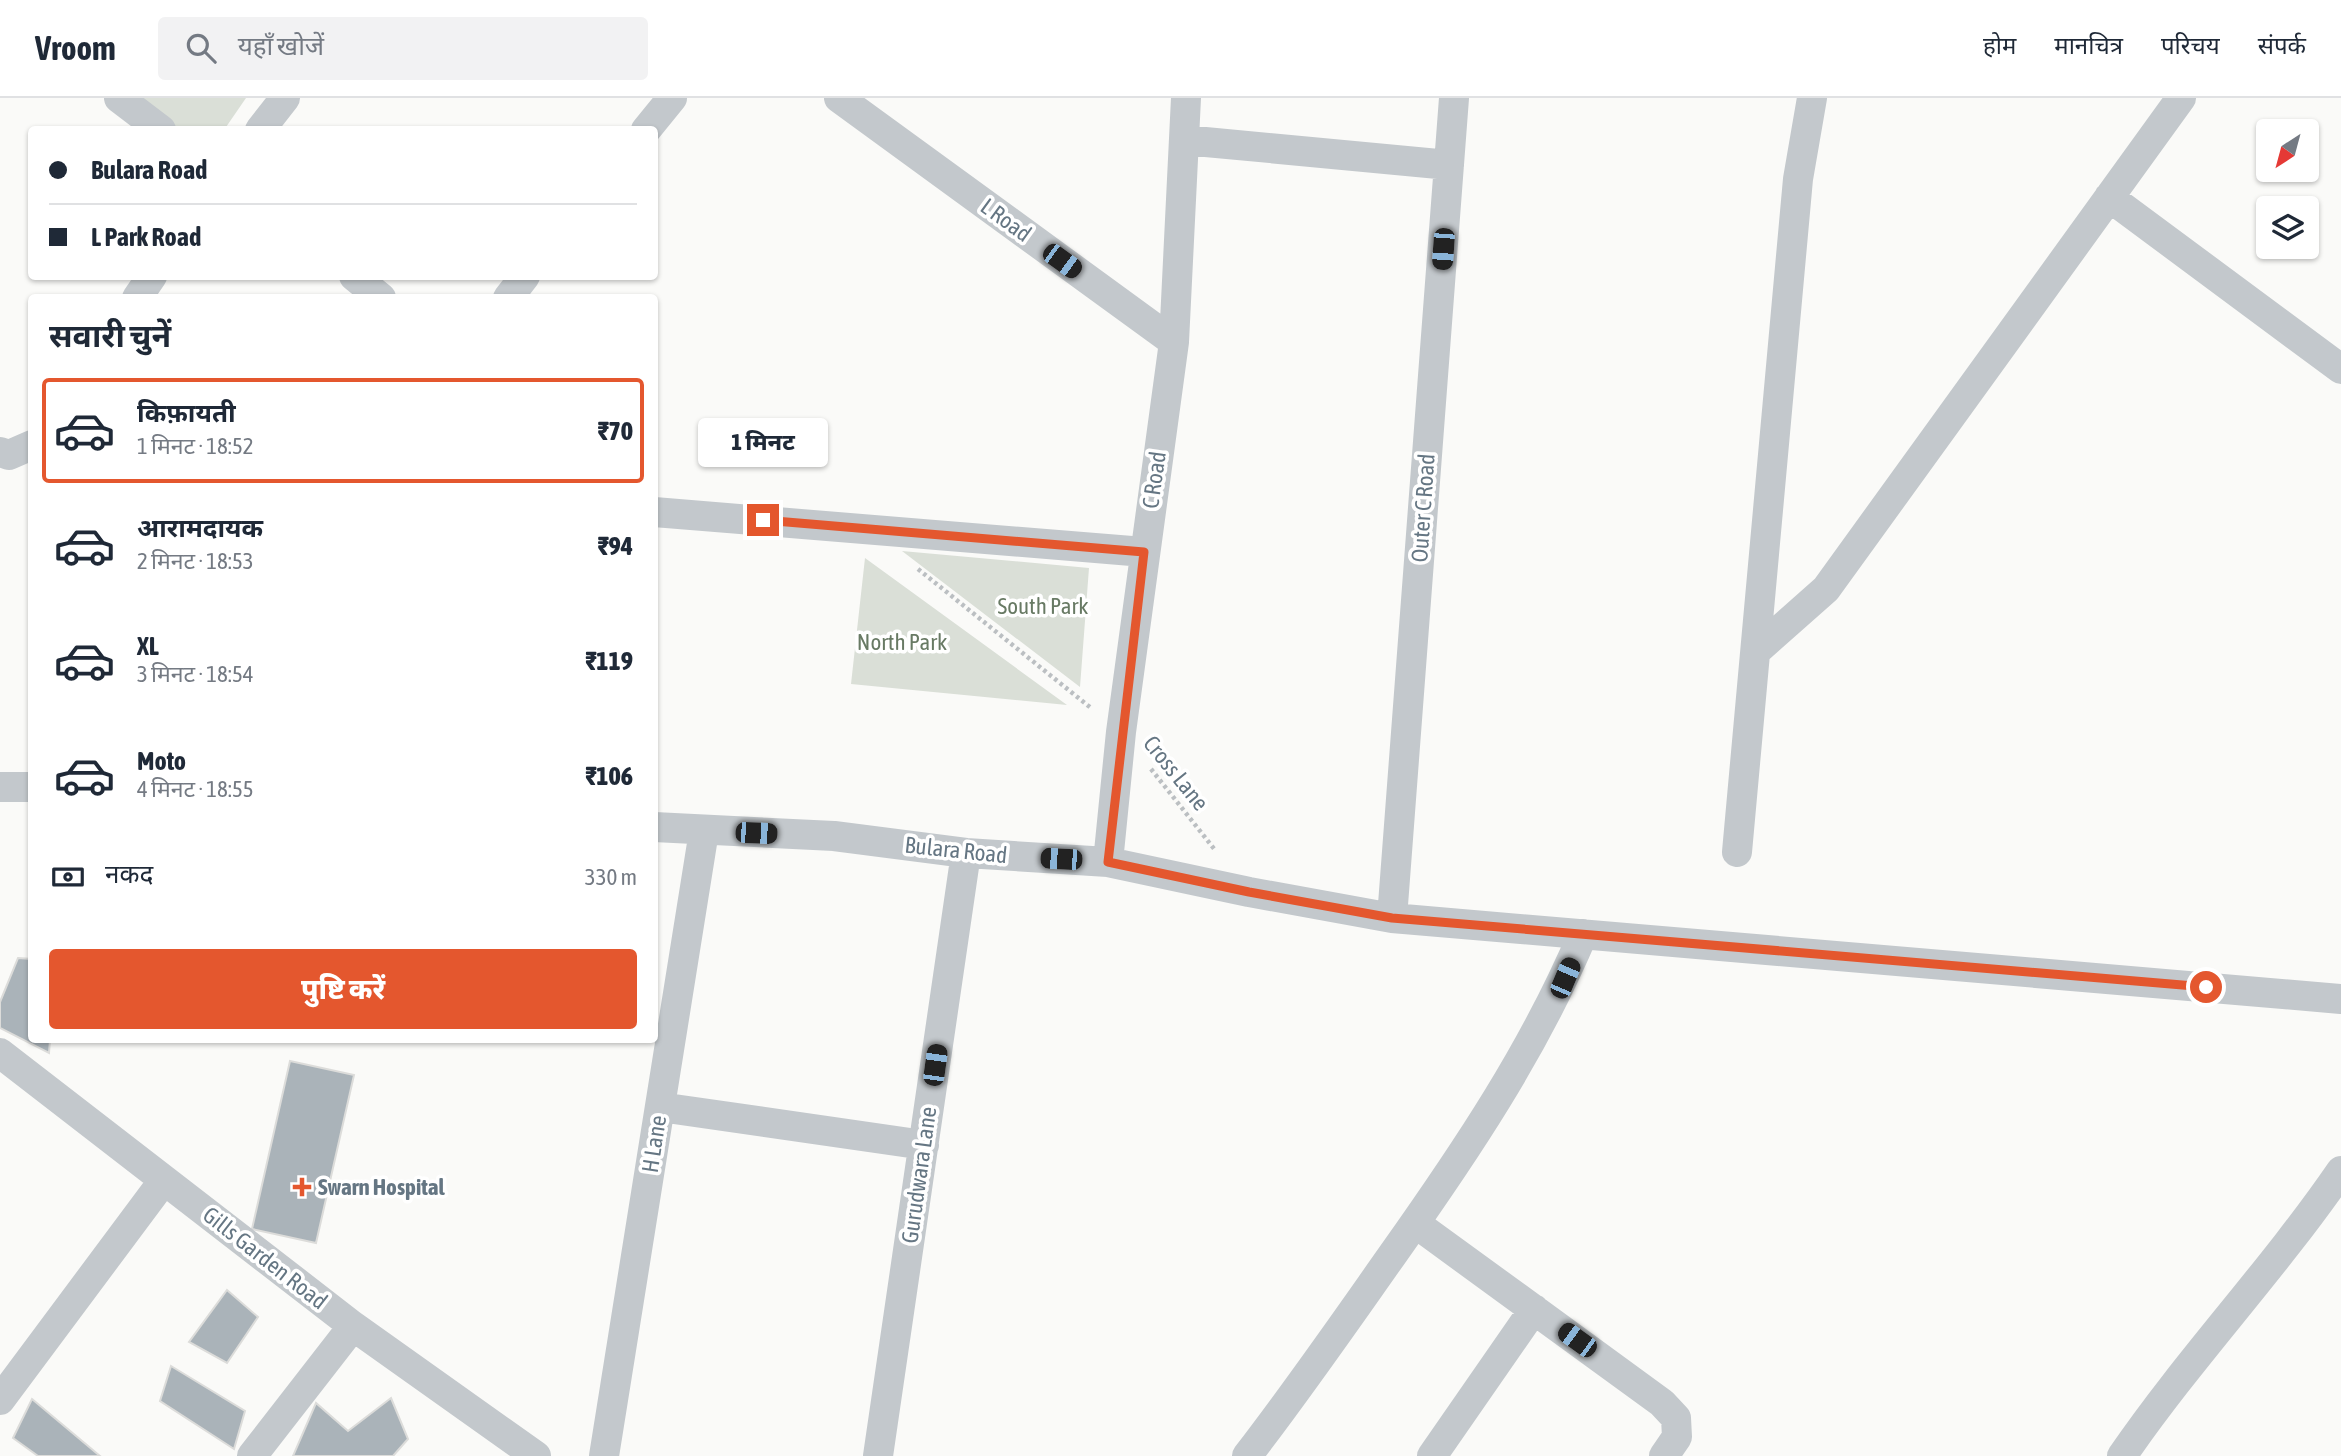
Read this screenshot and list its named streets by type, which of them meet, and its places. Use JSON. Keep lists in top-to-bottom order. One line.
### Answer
{"streets":{"street":["L Road","C Road","Outer C Road","Bulara Road","H Lane","Gurudwara Lane","Gills Garden Road"],"path":["Cross Lane"]},"crossings":[["L Road","C Road"],["C Road","Cross Lane"],["C Road","Bulara Road"],["Outer C Road","Bulara Road"],["Cross Lane","Bulara Road"],["Bulara Road","H Lane"],["Bulara Road","Gurudwara Lane"]],"parks":["South Park","North Park"],"places":{"health":["Swarn Hospital"]},"north":"bottom left","page":{"header":"Vroom","search":"यहाँ खोजें","nav":["होम","मानचित्र","परिचय","संपर्क"],"banner":["Bulara Road","L Park Road"],"heading":"सवारी चुनें","list":[{"name":"किफ़ायती","note":"1 मिनट · 18:52","value":"₹70"},{"name":"आरामदायक","note":"2 मिनट · 18:53","value":"₹94"},{"name":"XL","note":"3 मिनट · 18:54","value":"₹119"},{"name":"Moto","note":"4 मिनट · 18:55","value":"₹106"}],"bubble":"1 मिनट","pay":["नकद","330 m"],"buttons":"पुष्टि करें"}}
